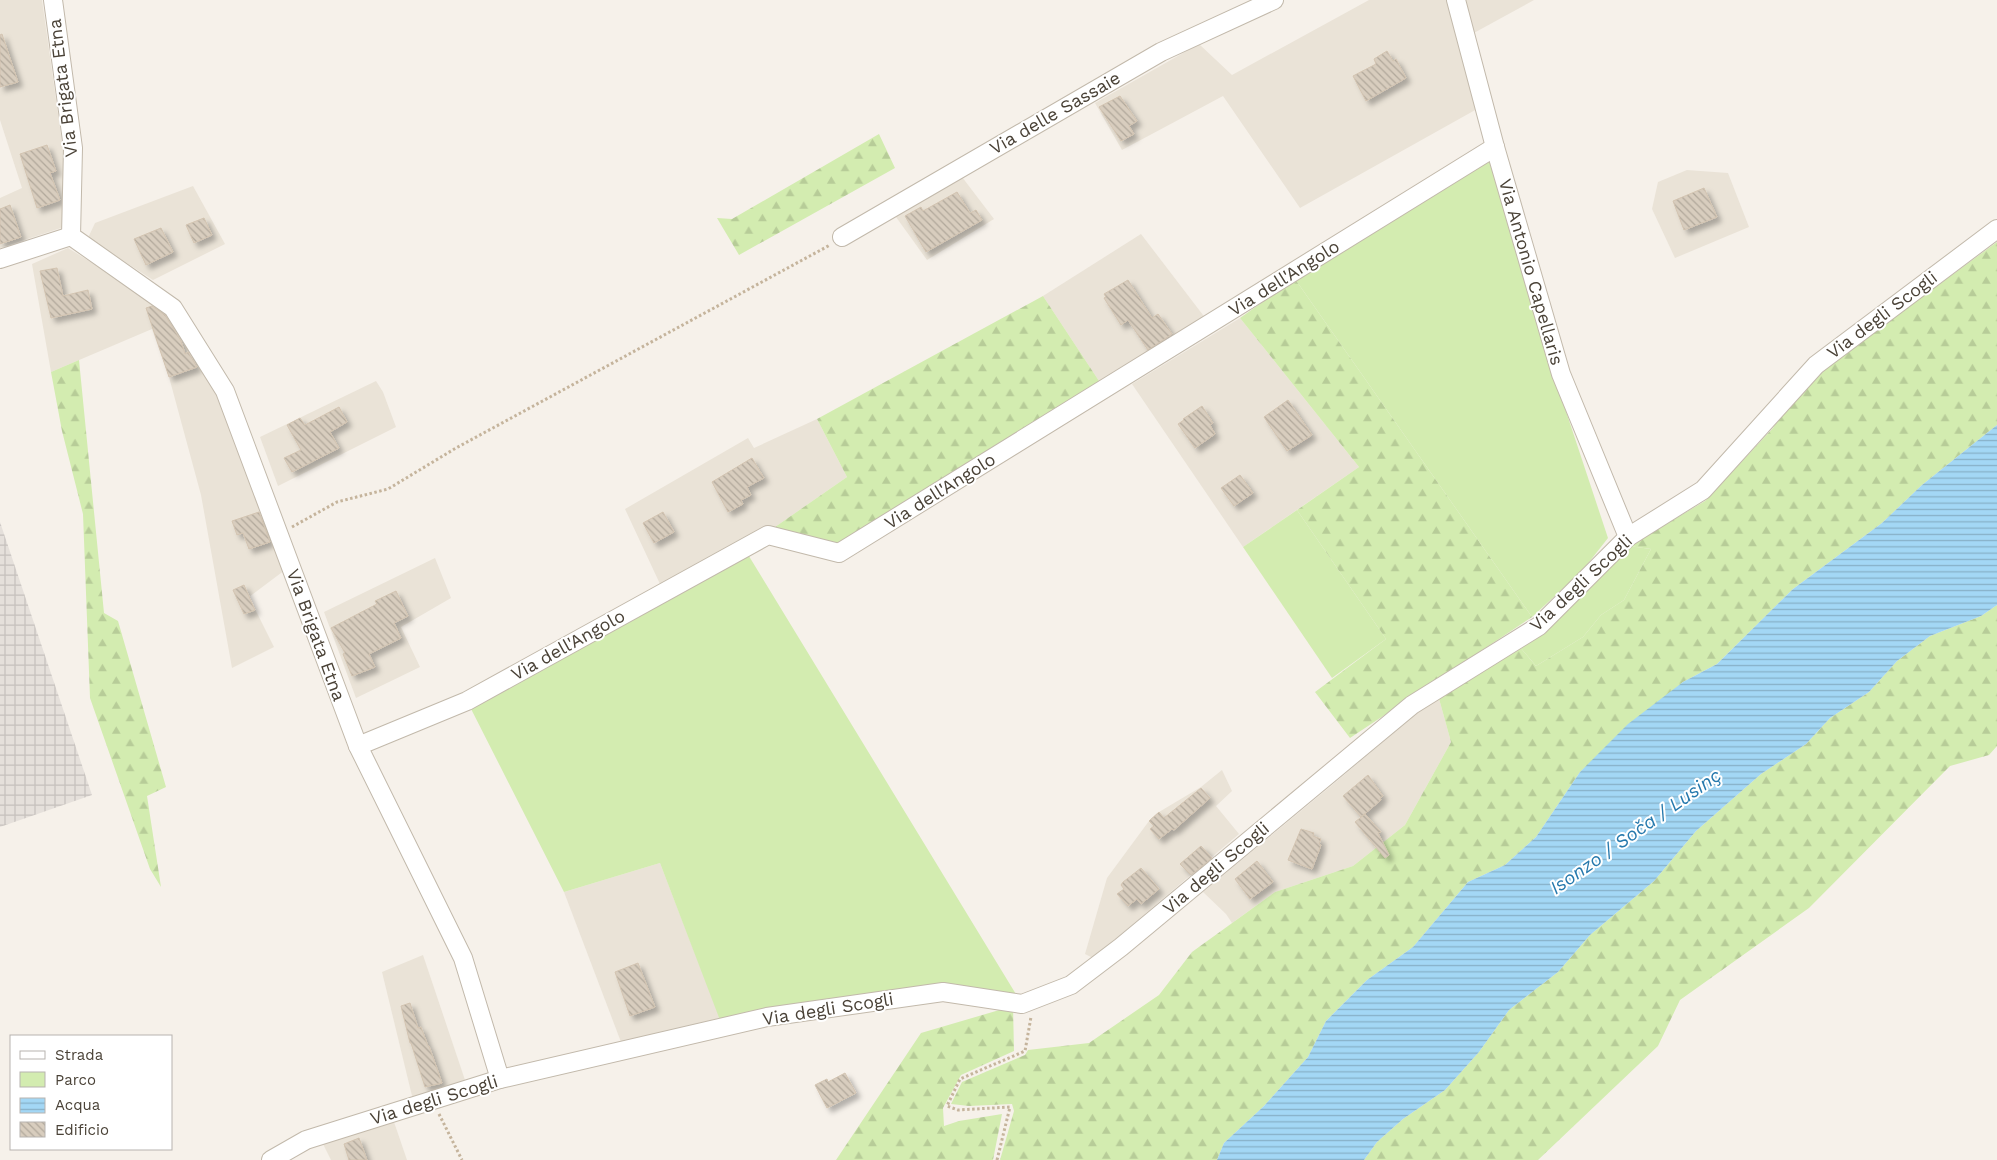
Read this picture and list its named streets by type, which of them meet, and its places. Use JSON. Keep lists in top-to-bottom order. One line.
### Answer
{"streets":{"street":["Via Brigata Etna","Via delle Sassaie","Via Antonio Capellaris","Via dell'Angolo","Via degli Scogli"]},"crossings":[["Via Brigata Etna","Via dell'Angolo"],["Via Brigata Etna","Via degli Scogli"],["Via Antonio Capellaris","Via dell'Angolo"],["Via Antonio Capellaris","Via degli Scogli"]],"water":["Isonzo / Soča / Lusinç"],"legend":["Strada","Parco","Acqua","Edificio"]}
